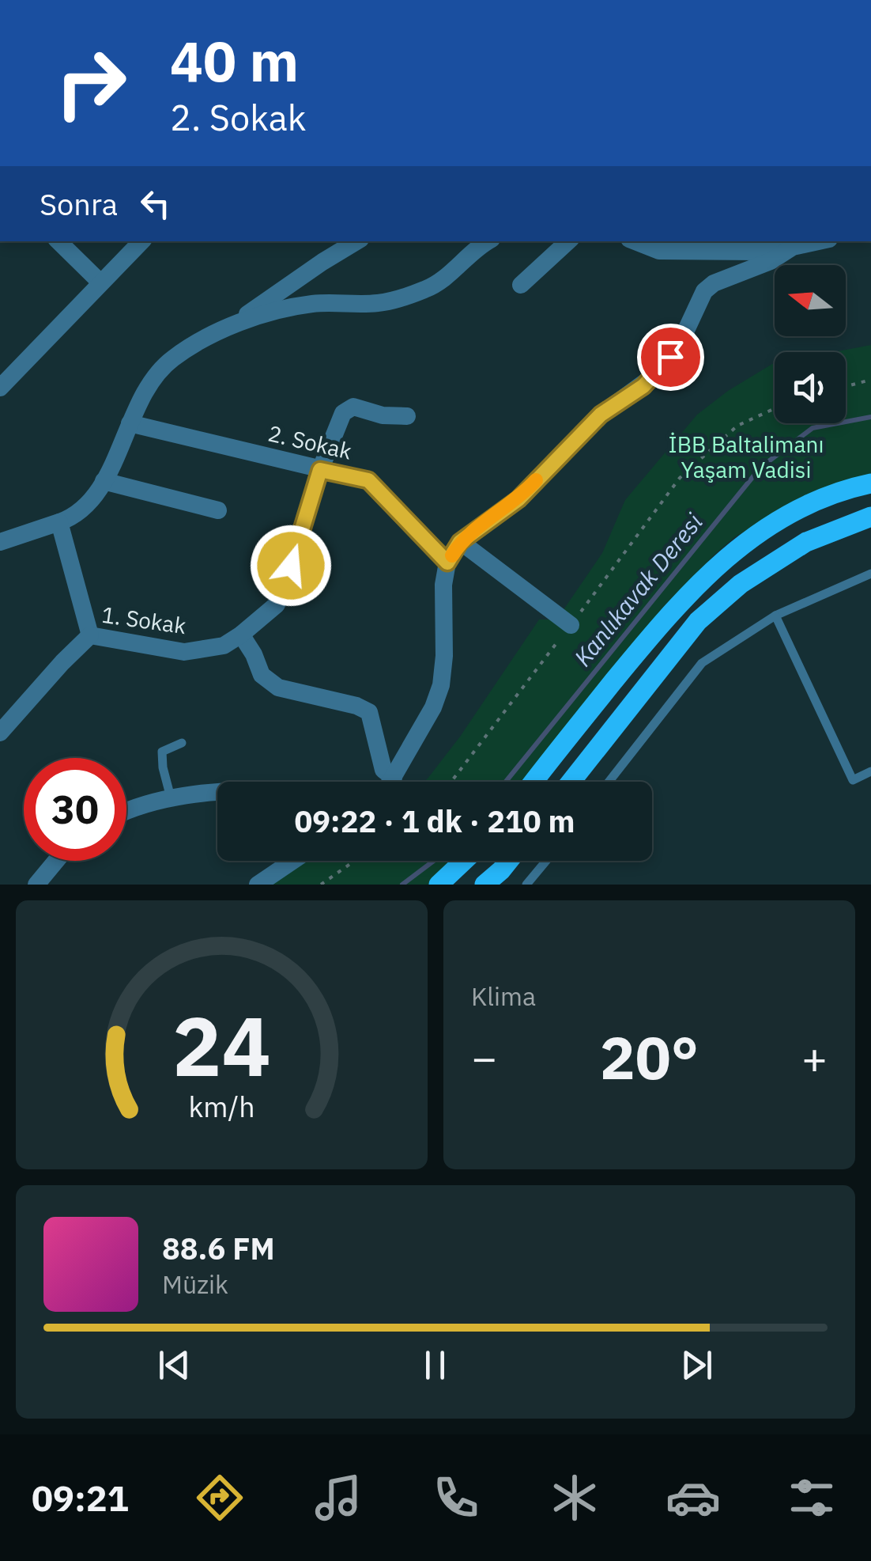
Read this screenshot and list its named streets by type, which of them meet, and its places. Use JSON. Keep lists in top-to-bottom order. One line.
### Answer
{"streets":{"street":["2. Sokak","1. Sokak"]},"crossings":[["2. Sokak","1. Sokak"]],"water":["Kanlıkavak Deresi"],"parks":["İBB Baltalimanı Yaşam Vadisi"],"north":"left","page":{"turn":["40 m","2. Sokak"],"then":"Sonra","limit":"30","trip":"09:22 · 1 dk · 210 m","tile":"Klima","heat":["−","20°","+"],"song":["88.6 FM","Müzik"],"tabs":"09:21","gauge":["24","km/h"]}}
